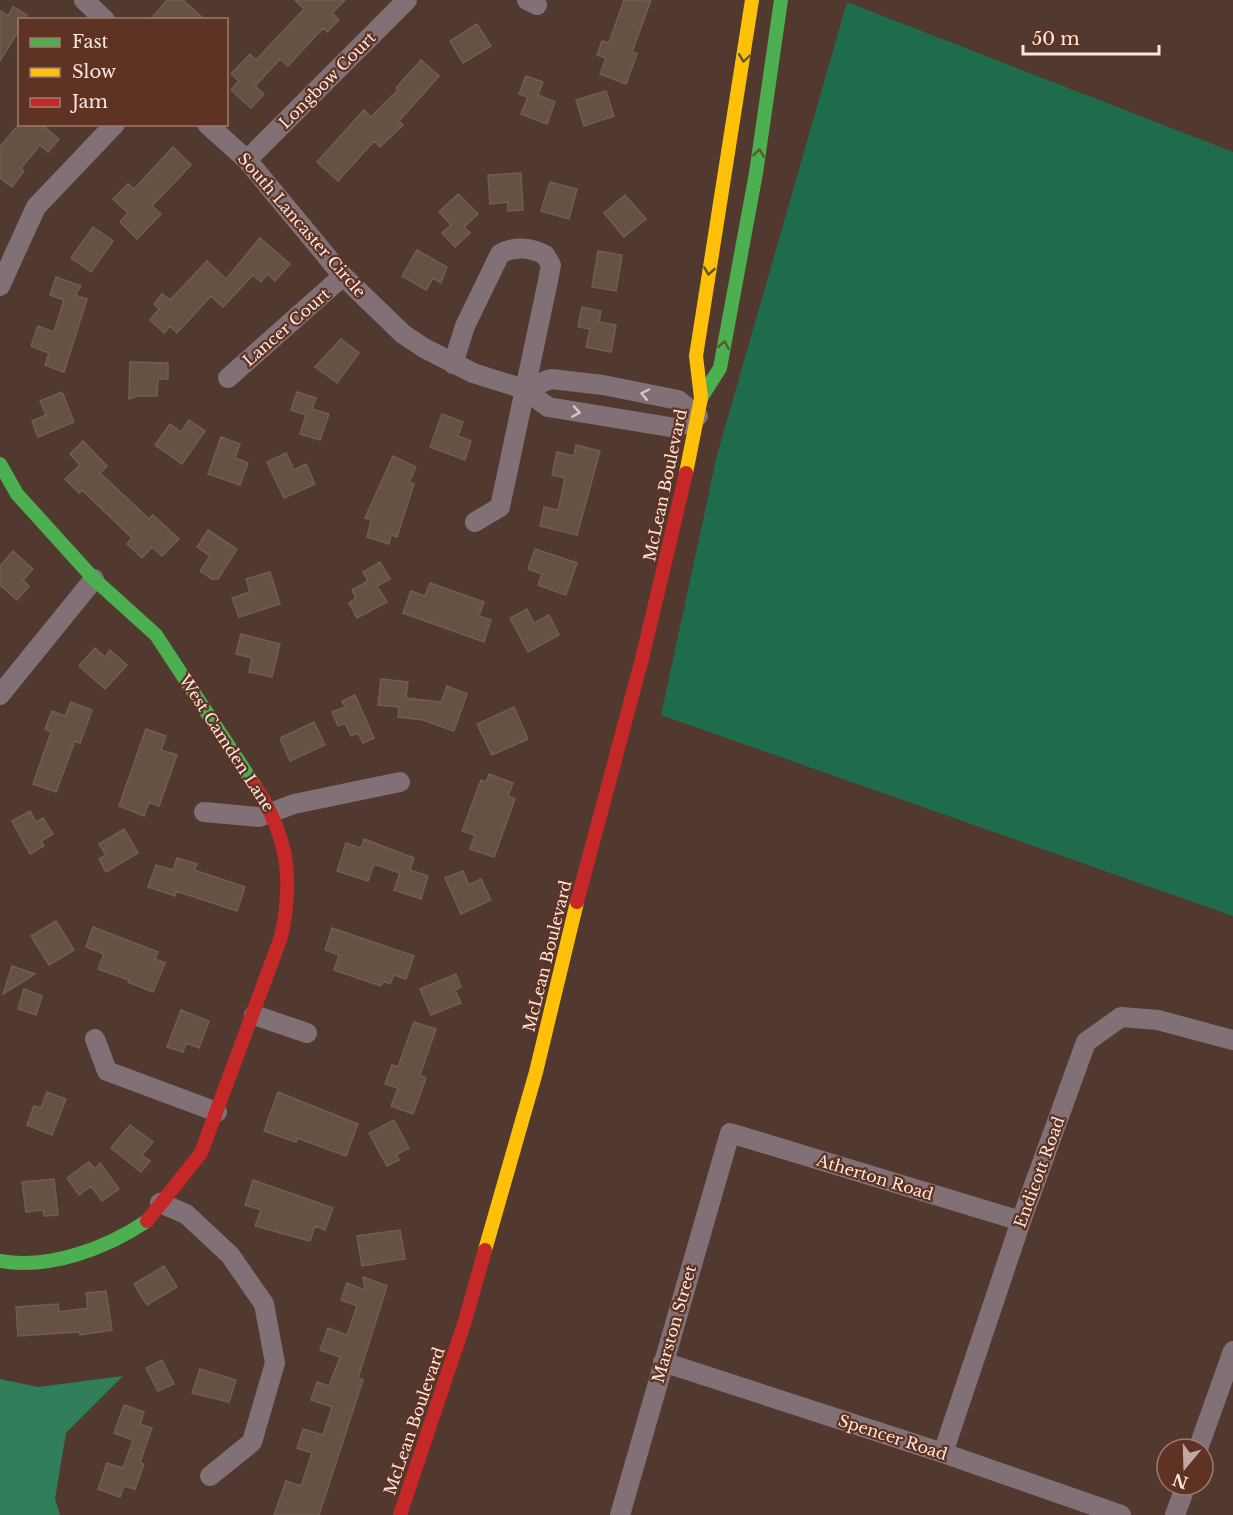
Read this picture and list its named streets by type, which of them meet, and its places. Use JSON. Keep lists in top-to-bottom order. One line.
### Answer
{"streets":{"main road":["McLean Boulevard","West Camden Lane"],"street":["Longbow Court","South Lancaster Circle","Lancer Court","Endicott Road","Atherton Road","Marston Street","Spencer Road"]},"crossings":[["Longbow Court","South Lancaster Circle"],["South Lancaster Circle","Lancer Court"],["South Lancaster Circle","McLean Boulevard"],["Endicott Road","Atherton Road"],["Endicott Road","Spencer Road"],["Atherton Road","Marston Street"],["Marston Street","Spencer Road"]],"legend":["Fast","Slow","Jam"],"scale_bar":"50 m","north":"bottom"}
